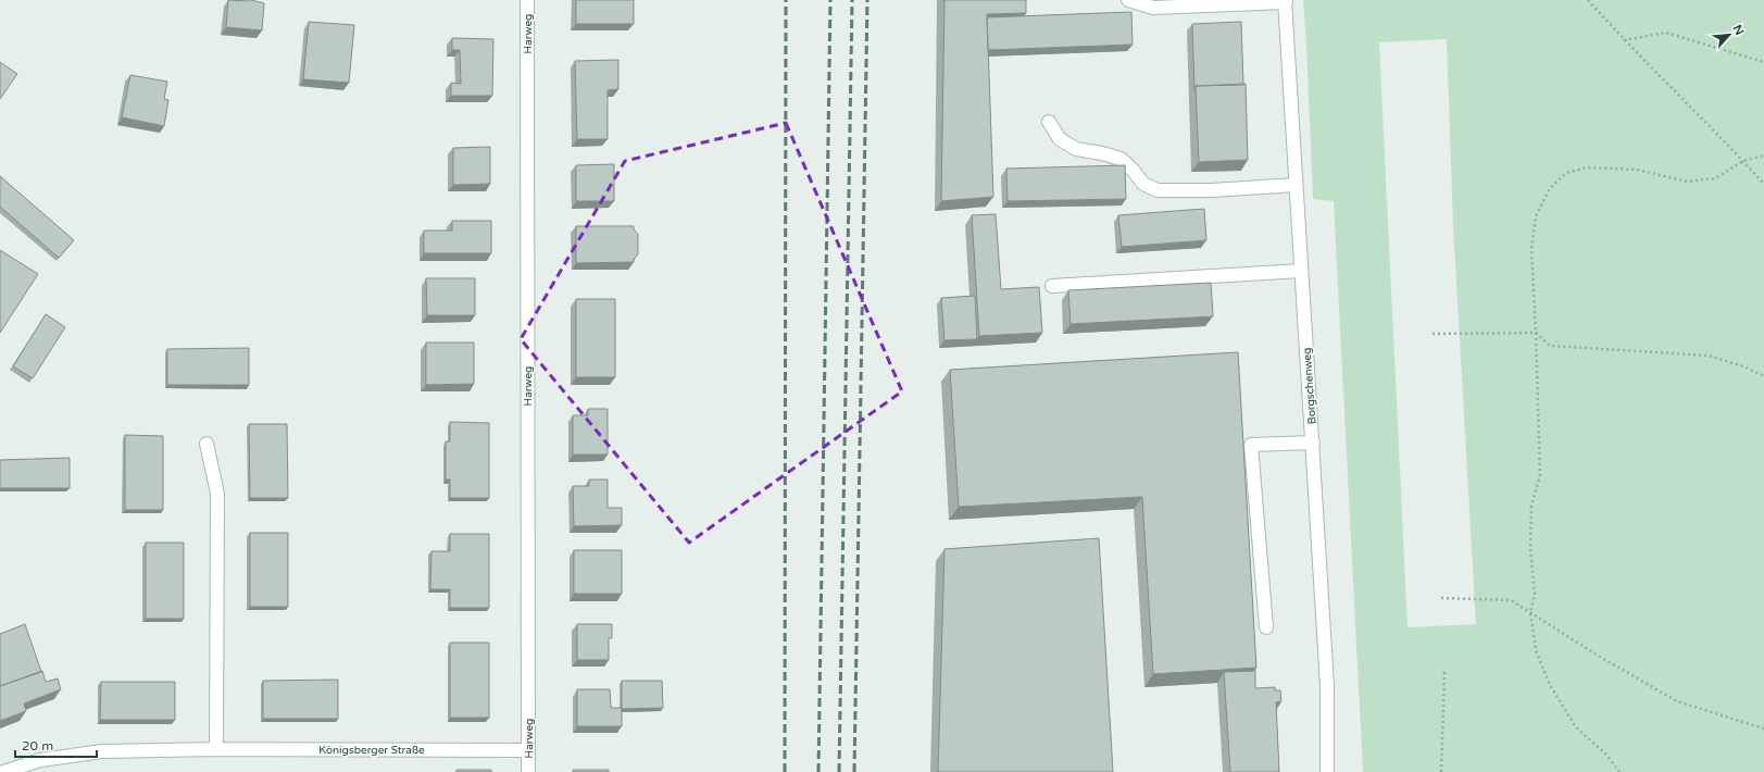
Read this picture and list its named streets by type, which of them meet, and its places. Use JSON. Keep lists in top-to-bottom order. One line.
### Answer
{"streets":{"street":["Harweg","Borgschenweg","Königsberger Straße"]},"crossings":[["Harweg","Königsberger Straße"]],"scale_bar":"20 m","north":"top right"}
